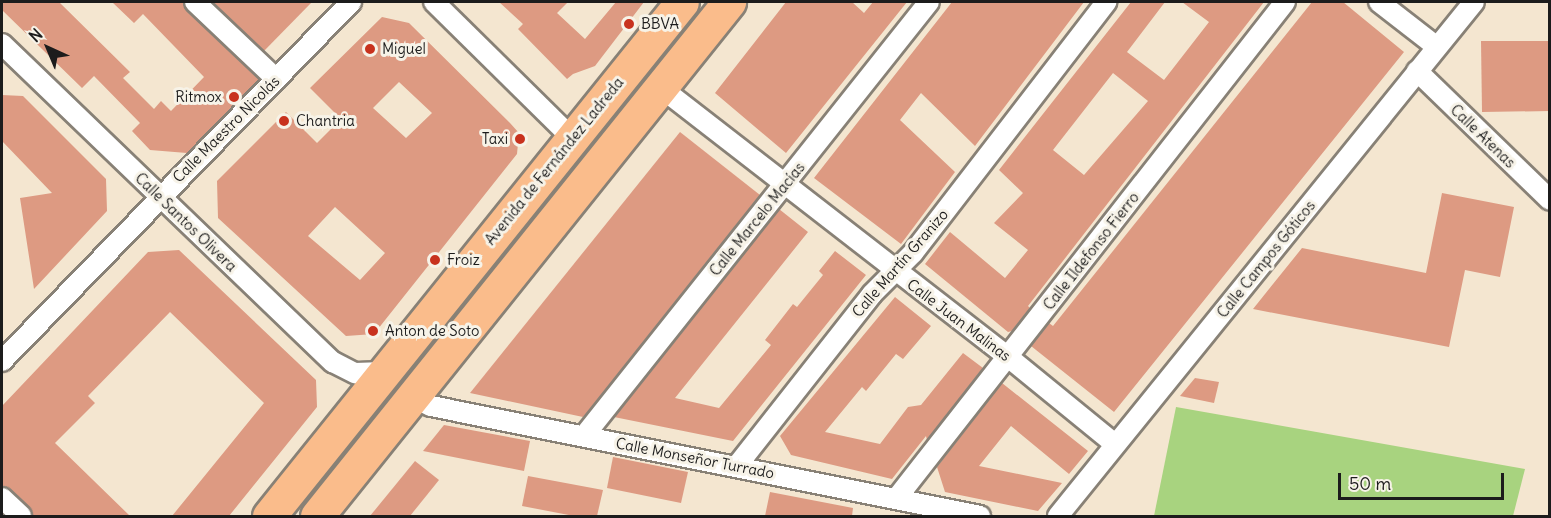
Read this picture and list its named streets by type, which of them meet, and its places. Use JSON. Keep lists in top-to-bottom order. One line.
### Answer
{"streets":{"highway":["Avenida de Fernández Ladreda"],"street":["Calle Maestro Nicolás","Calle Atenas","Calle Marcelo Macías","Calle Santos Olivera","Calle Ildefonso Fierro","Calle Campos Góticos","Calle Martín Granizo","Calle Juan Malinas","Calle Monseñor Turrado"]},"crossings":[["Calle Maestro Nicolás","Calle Santos Olivera"],["Calle Atenas","Calle Campos Góticos"],["Avenida de Fernández Ladreda","Calle Santos Olivera"],["Calle Marcelo Macías","Calle Juan Malinas"],["Calle Marcelo Macías","Calle Monseñor Turrado"],["Calle Ildefonso Fierro","Calle Juan Malinas"],["Calle Ildefonso Fierro","Calle Monseñor Turrado"],["Calle Campos Góticos","Calle Juan Malinas"],["Calle Martín Granizo","Calle Juan Malinas"],["Calle Martín Granizo","Calle Monseñor Turrado"]],"places":["BBVA","Miguel","Ritmox","Chantria","Taxi","Froiz","Anton de Soto"],"scale_bar":"50 m","north":"top left"}
